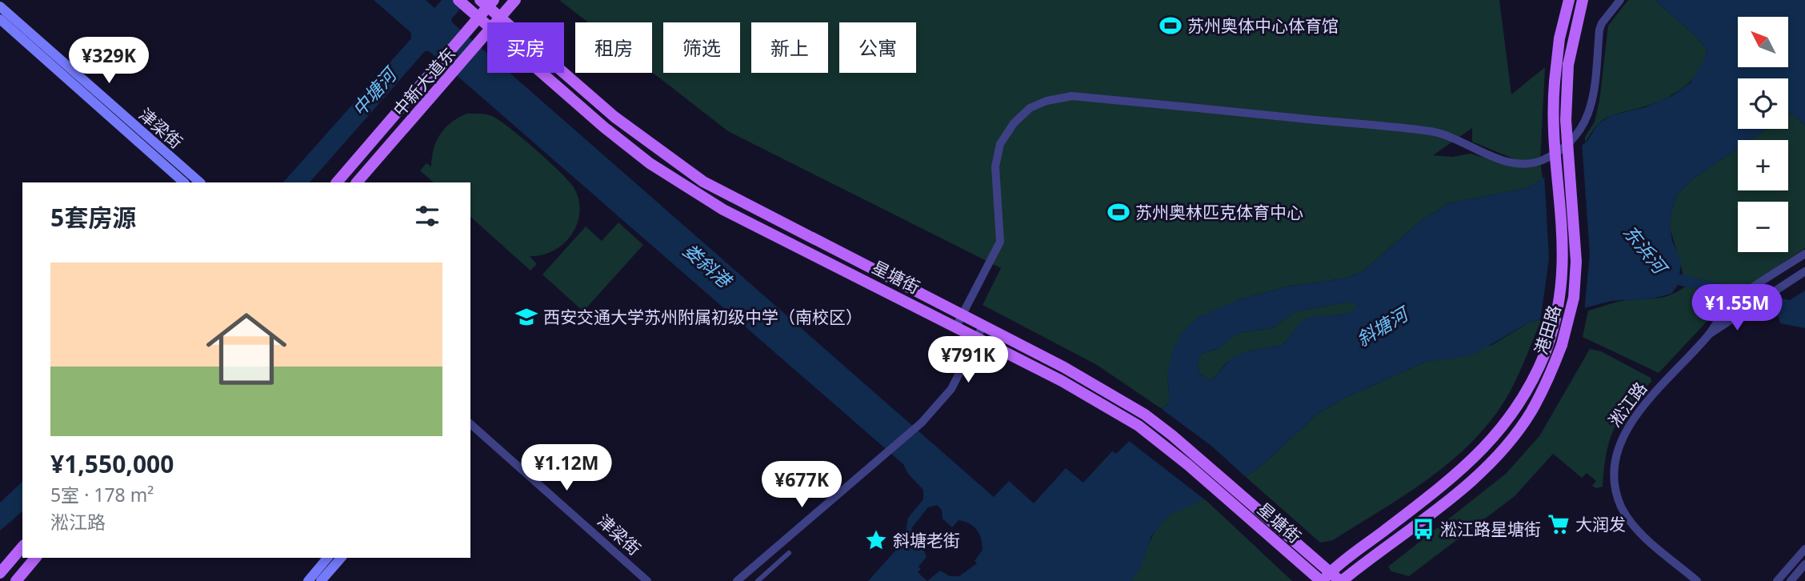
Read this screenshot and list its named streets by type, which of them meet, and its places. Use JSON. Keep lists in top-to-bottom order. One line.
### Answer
{"streets":{"main road":["中新大道东","津梁街","星塘街","港田路"],"street":["淞江路"]},"crossings":[["中新大道东","星塘街"],["星塘街","港田路"]],"water":["中塘河","东浜河","娄斜港","斜塘河"],"places":{"sports":["苏州奥体中心体育馆","苏州奥林匹克体育中心"],"school or university":["西安交通大学苏州附属初级中学（南校区）"],"supermarket":["大润发"],"bus stop":["淞江路星塘街"],"place":["斜塘老街"]},"north":"top left","page":{"map_buttons":["+","−"],"chip":["买房","租房","筛选","新上","公寓"],"price":["¥329K","¥1.55M","¥791K","¥1.12M","¥677K"],"heading":"5套房源","list":[{"name":"¥1,550,000","note":"5室 · 178 m² · 淞江路"}]}}
